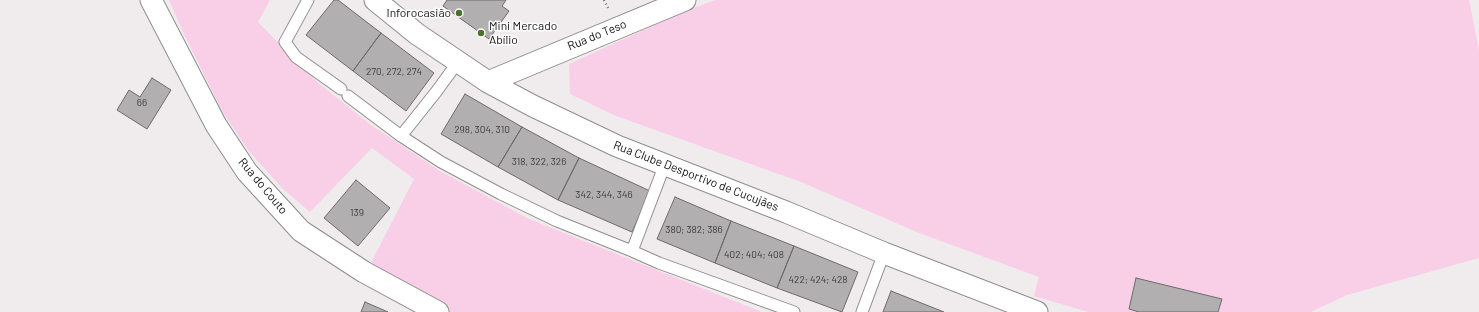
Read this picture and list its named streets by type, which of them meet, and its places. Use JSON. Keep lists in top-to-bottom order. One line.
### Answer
{"streets":{"street":["Rua do Teso","Rua Clube Desportivo de Cucujães","Rua do Couto"]},"crossings":[["Rua do Teso","Rua Clube Desportivo de Cucujães"]],"places":["Inforocasião","Mini Mercado Abílio"],"house_numbers":["270, 272, 274","66","298, 304, 310","318, 322, 326","342, 344, 346","139","380; 382; 386","402; 404; 408","422; 424; 428"]}
